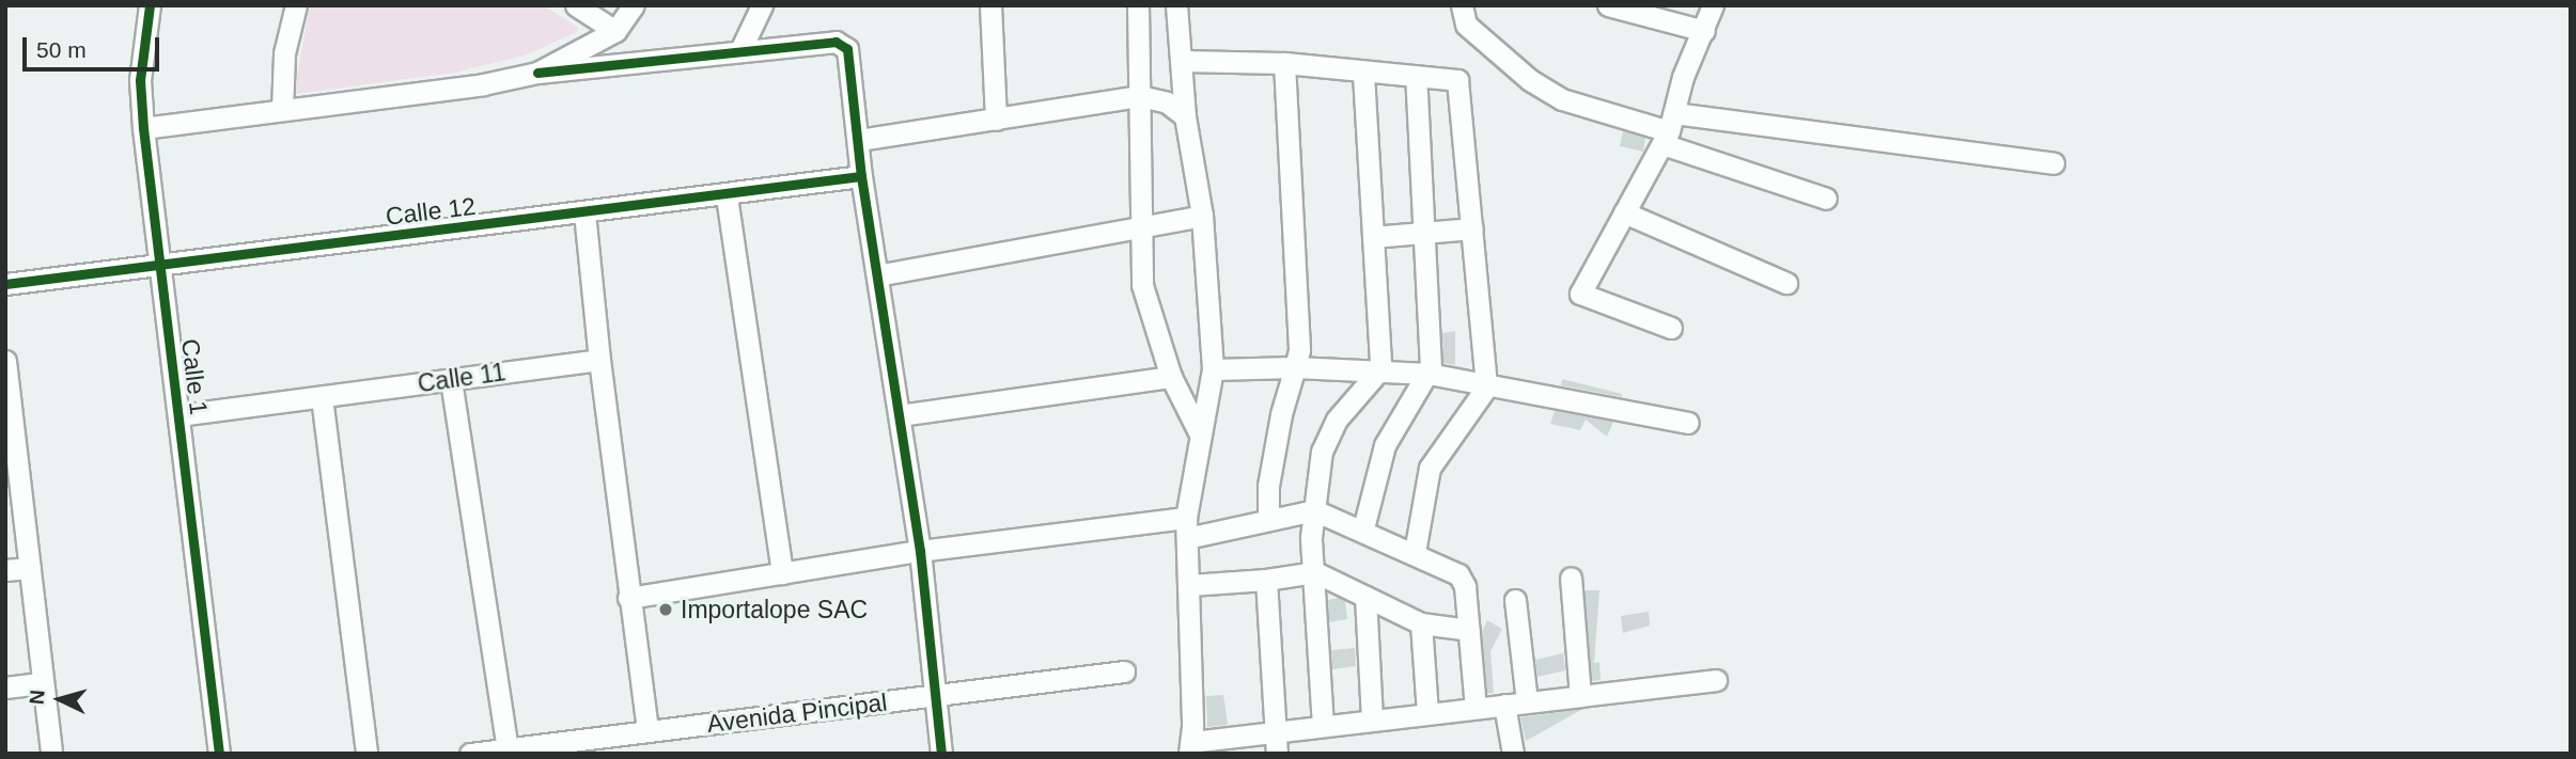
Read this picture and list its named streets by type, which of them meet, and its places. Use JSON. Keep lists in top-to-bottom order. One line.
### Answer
{"streets":{"street":["Calle 12","Calle 1","Calle 11","Avenida Pincipal"]},"crossings":[["Calle 12","Calle 1"],["Calle 1","Calle 11"]],"places":["Importalope SAC"],"scale_bar":"50 m","north":"left"}
